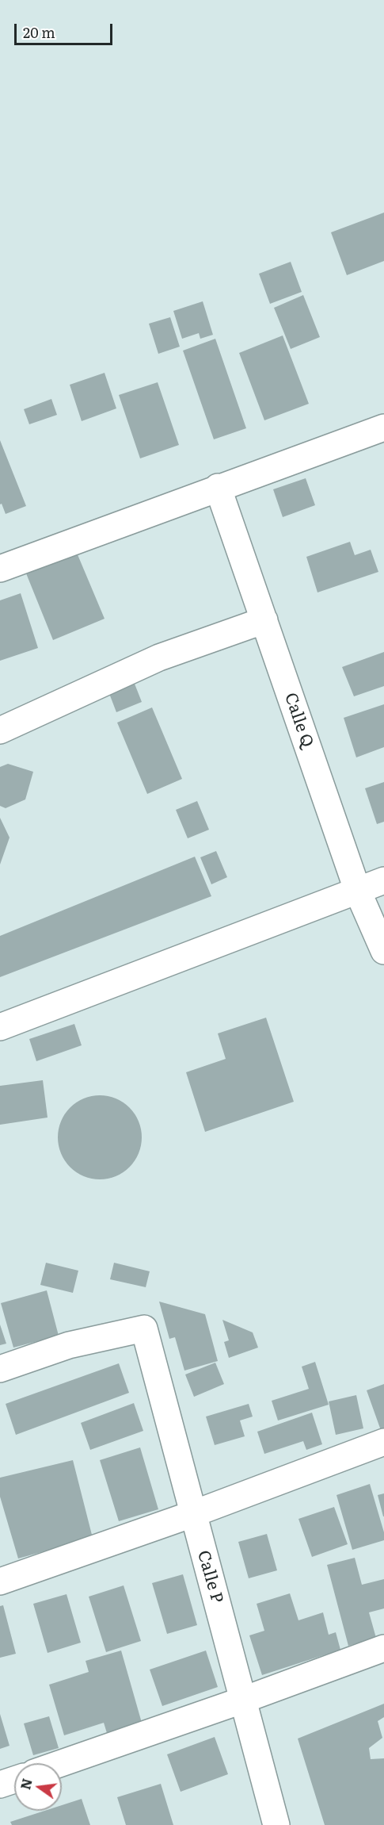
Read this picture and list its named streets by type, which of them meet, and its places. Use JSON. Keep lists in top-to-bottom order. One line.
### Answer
{"streets":{"street":["Calle Q","Calle P"]},"scale_bar":"20 m","north":"left"}
